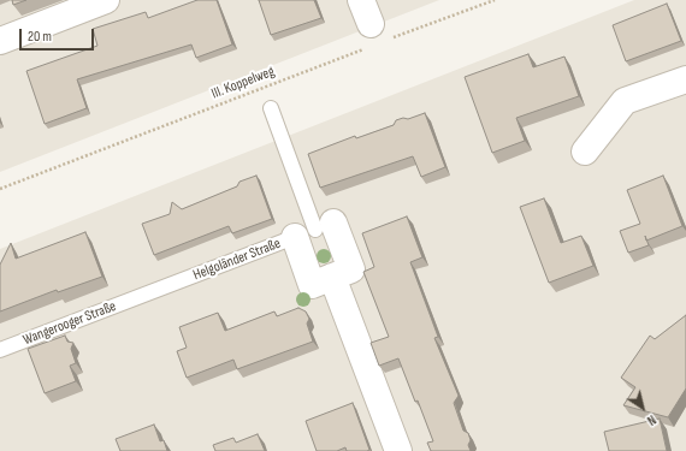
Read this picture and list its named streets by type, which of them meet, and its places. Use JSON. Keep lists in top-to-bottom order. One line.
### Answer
{"streets":{"street":["Helgoländer Straße"],"lane":["Wangerooger Straße"],"path":["III. Koppelweg"]},"crossings":[["Helgoländer Straße","Wangerooger Straße"]],"scale_bar":"20 m","north":"bottom right"}
